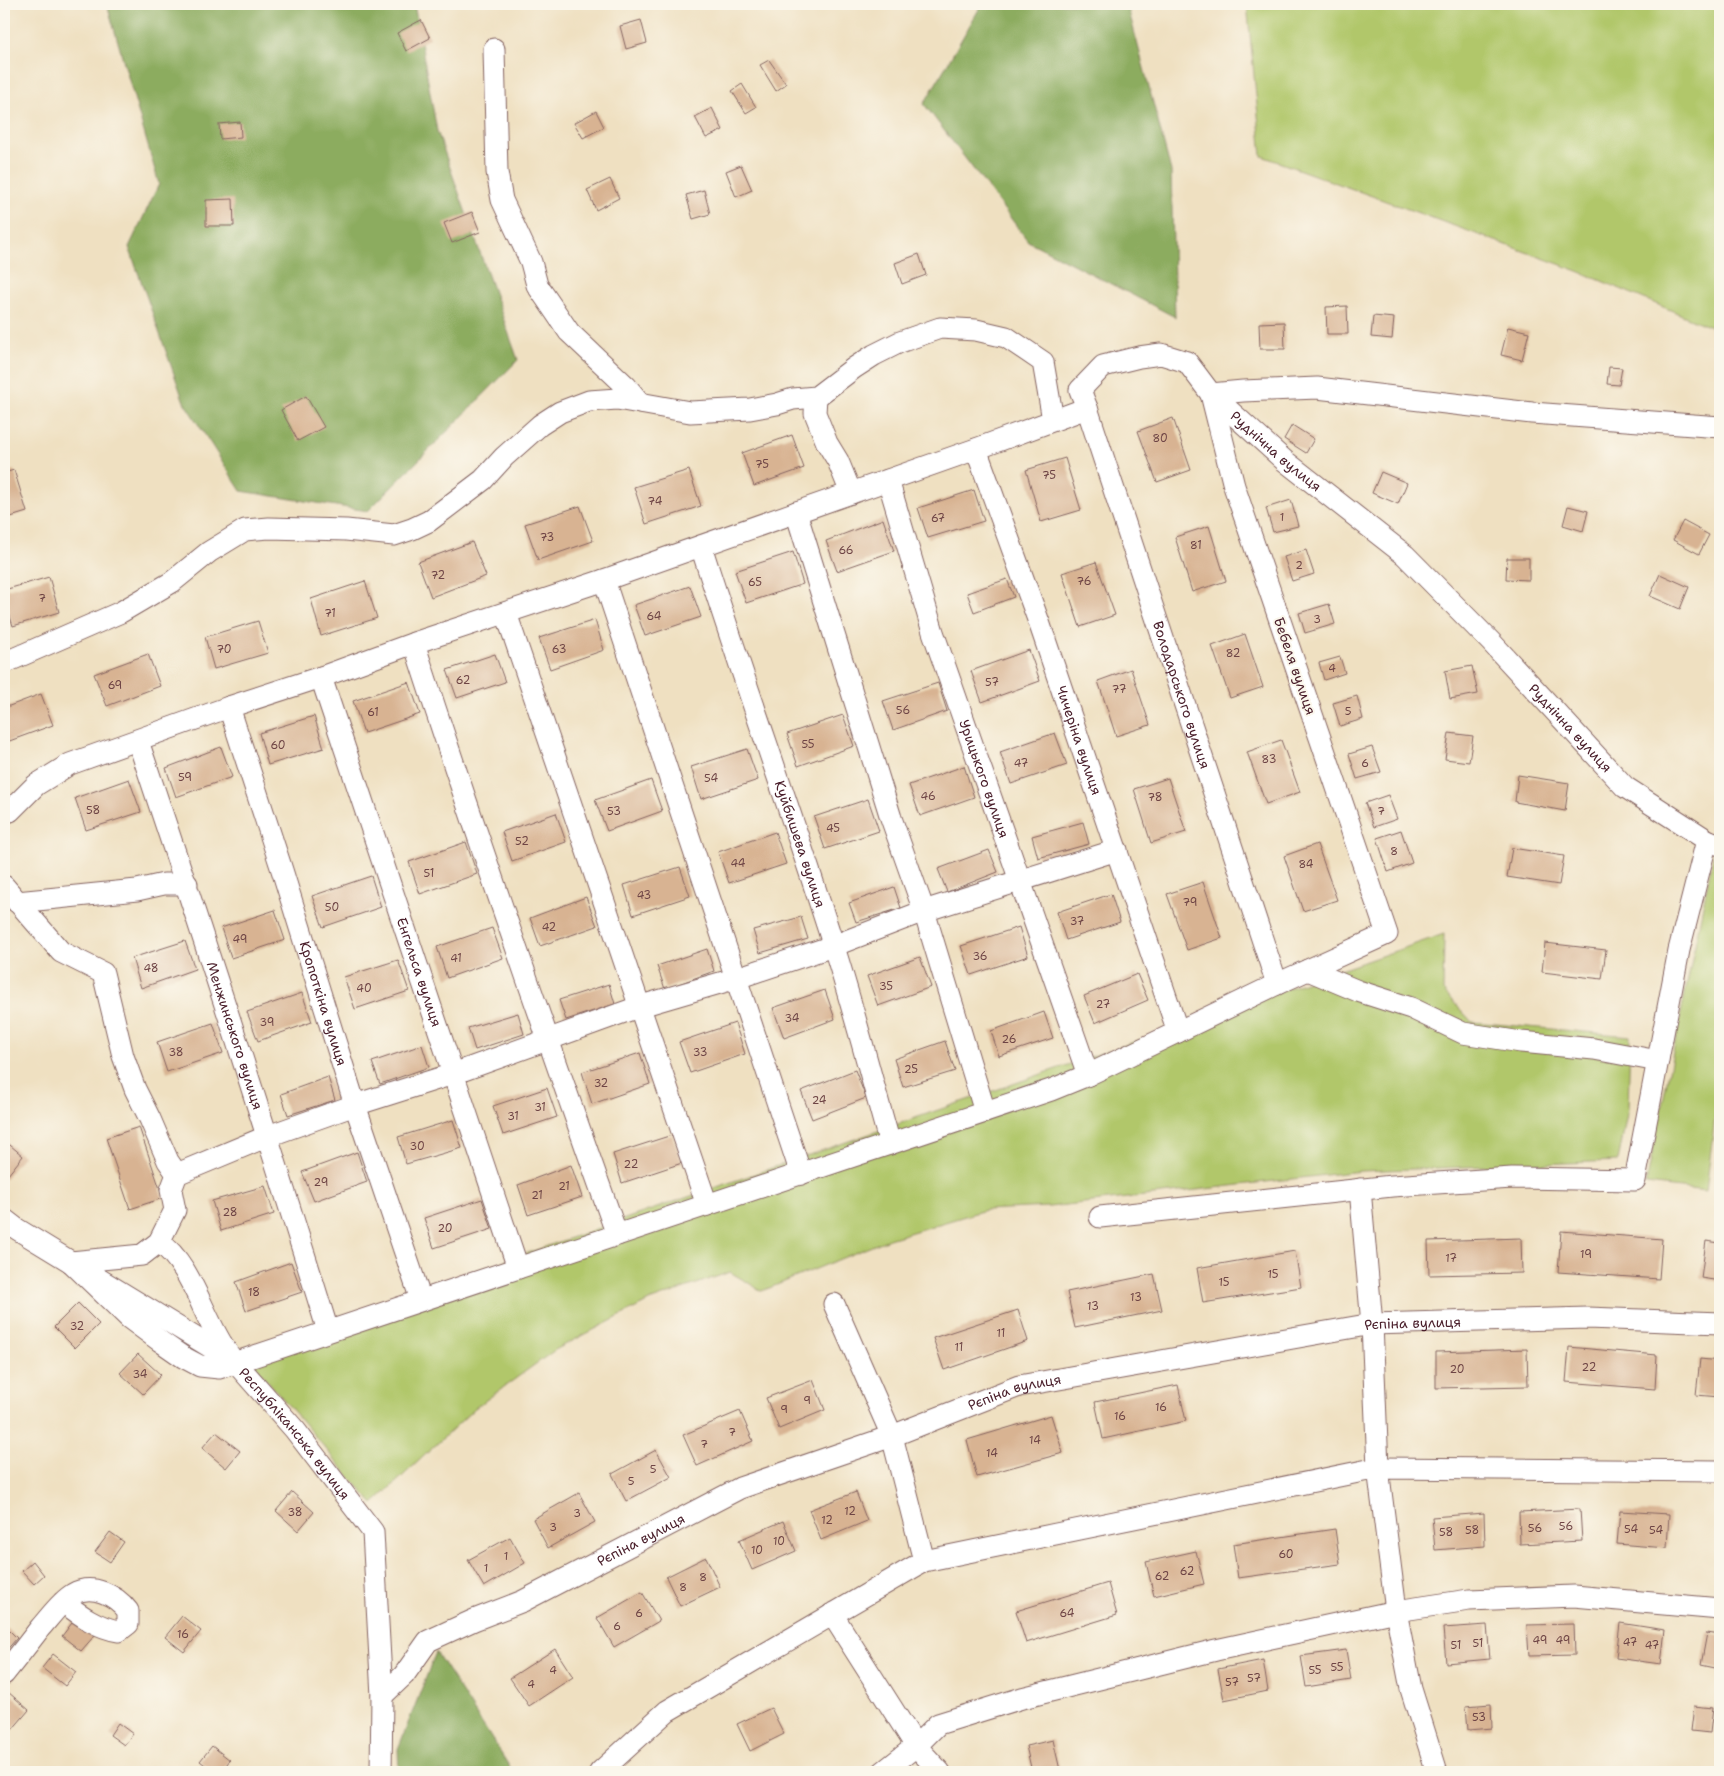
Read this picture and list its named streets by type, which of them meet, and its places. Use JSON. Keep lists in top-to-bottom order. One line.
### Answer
{"streets":{"street":["Руднічна вулиця","Бебеля вулиця","Володарського вулиця","Чичеріна вулиця","Урицького вулиця","Куйбишева вулиця","Енгельса вулиця","Кропоткіна вулиця","Менжинського вулиця","Рєпіна вулиця","Республіканська вулиця"]},"crossings":[["Руднічна вулиця","Бебеля вулиця"],["Руднічна вулиця","Володарського вулиця"],["Бебеля вулиця","Володарського вулиця"],["Рєпіна вулиця","Республіканська вулиця"]],"house_numbers":["80","75","75","74","1","67","73","81","66","2","72","76","65","7","71","64","3","70","63","82","4","62","57","69","77","56","5","61","55","60","83","47","6","59","54","46","78","58","53","7","45","52","8","44","84","51","43","79","50","37","42","49","36","41","48","35","40","27","34","39","26","38","33","25","32","24","31","31","30","22","29","21","21","28","20","19","17","15","15","18","13","13","32","11","11","22","20","34","9","16","9","16","7","14","7","14","5","5","12","38","3","12","56","3","56","54","58","54","58","10","10","60","1","1","62","62","8","8","6","64","6","16","49","49","47","51","51","47","55","4","55","57","57","4","53"]}
